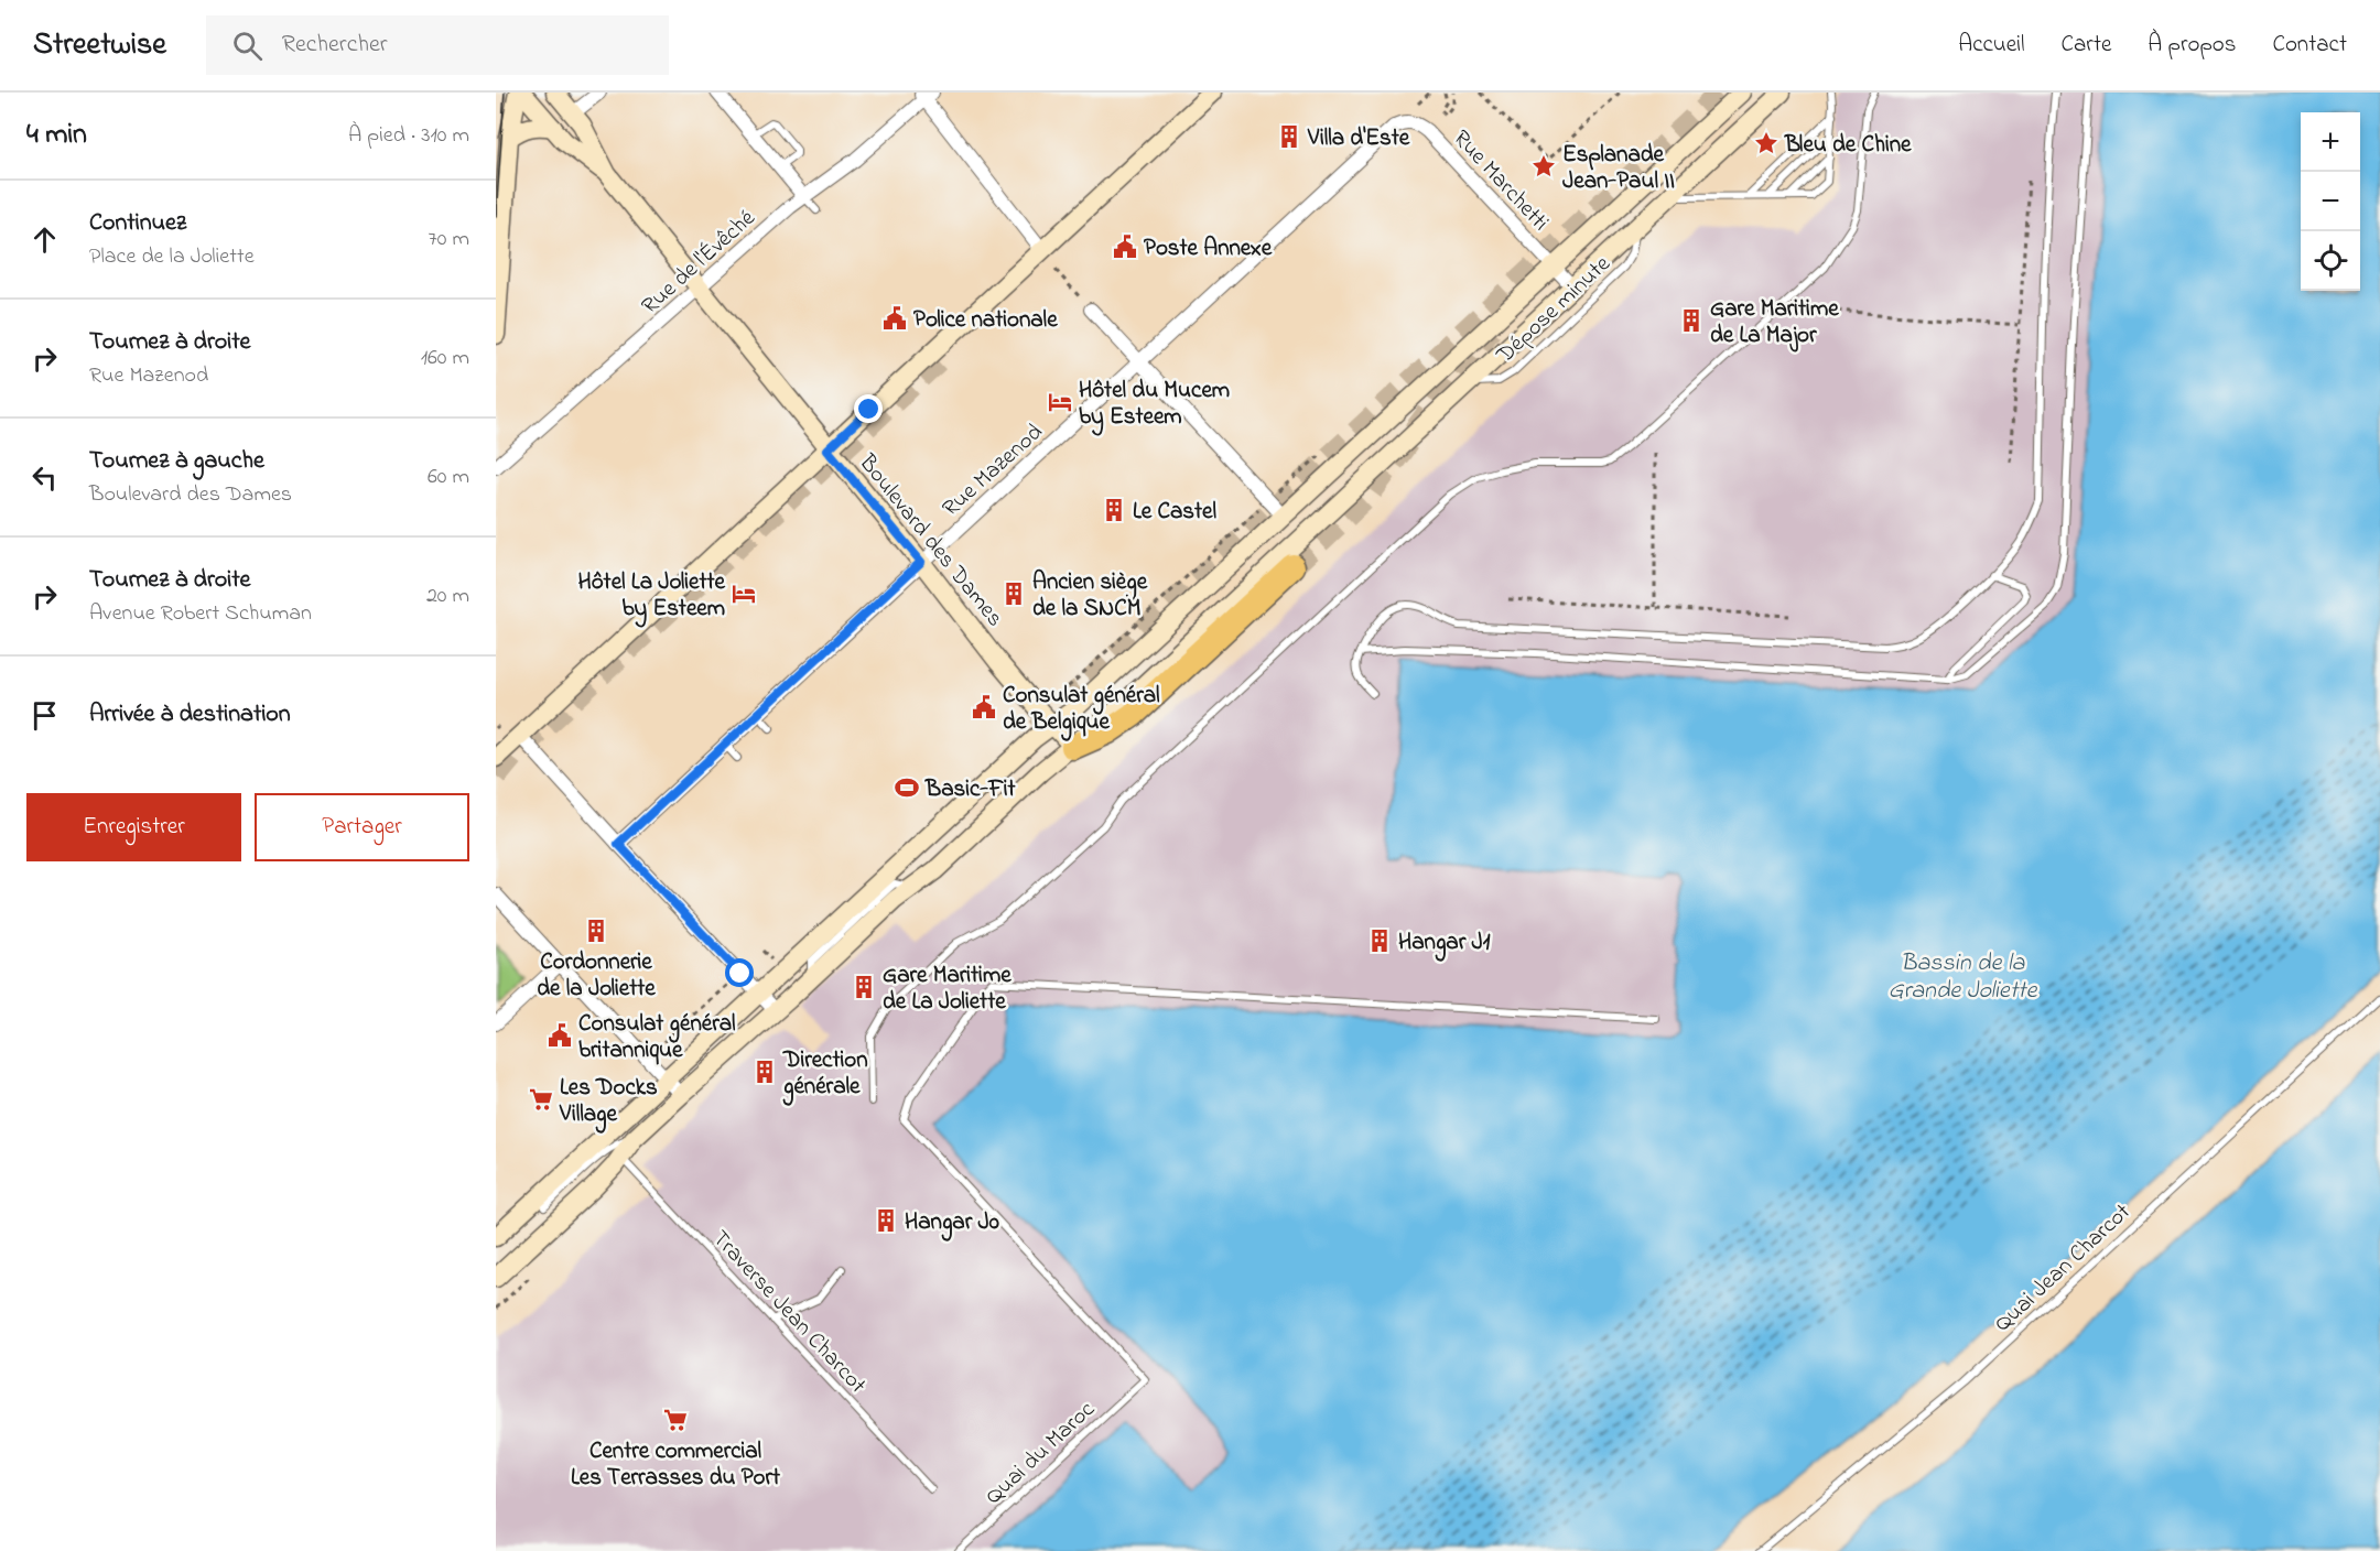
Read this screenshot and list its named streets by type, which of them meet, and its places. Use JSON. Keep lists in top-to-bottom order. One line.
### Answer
{"streets":{"street":["Rue Marchetti","Rue de l'Évêché","Rue Mazenod","Boulevard des Dames"],"lane":["Dépose minute","Quai Jean Charcot","Traverse Jean Charcot","Quai du Maroc"]},"crossings":[["Rue Marchetti","Rue Mazenod"],["Rue de l'Évêché","Boulevard des Dames"],["Rue Mazenod","Boulevard des Dames"]],"water":["Bassin de la Grande Joliette"],"places":{"building":["Villa d'Este","Gare Maritime de La Major","Le Castel","Ancien siège de la SNCM","Cordonnerie de la Joliette","Hangar J1","Gare Maritime de La Joliette","Direction générale","Hangar J0"],"place":["Bleu de Chine","Esplanade Jean-Paul II"],"public building":["Poste Annexe","Police nationale","Consulat général de Belgique","Consulat général britannique"],"hotel":["Hôtel du Mucem by Esteem","Hôtel La Joliette by Esteem"],"sports":["Basic-Fit"],"supermarket":["Les Docks Village","Centre commercial Les Terrasses du Port"]},"page":{"header":"Streetwise","search":"Rechercher","nav":["Accueil","Carte","À propos","Contact"],"heading":["4 min","À pied · 310 m"],"map_buttons":["+","−"],"list":[["Continuez","Place de la Joliette","70 m"],["Tournez à droite","Rue Mazenod","160 m"],["Tournez à gauche","Boulevard des Dames","60 m"],["Tournez à droite","Avenue Robert Schuman","20 m"],"Arrivée à destination"],"buttons":["Enregistrer","Partager"]}}
